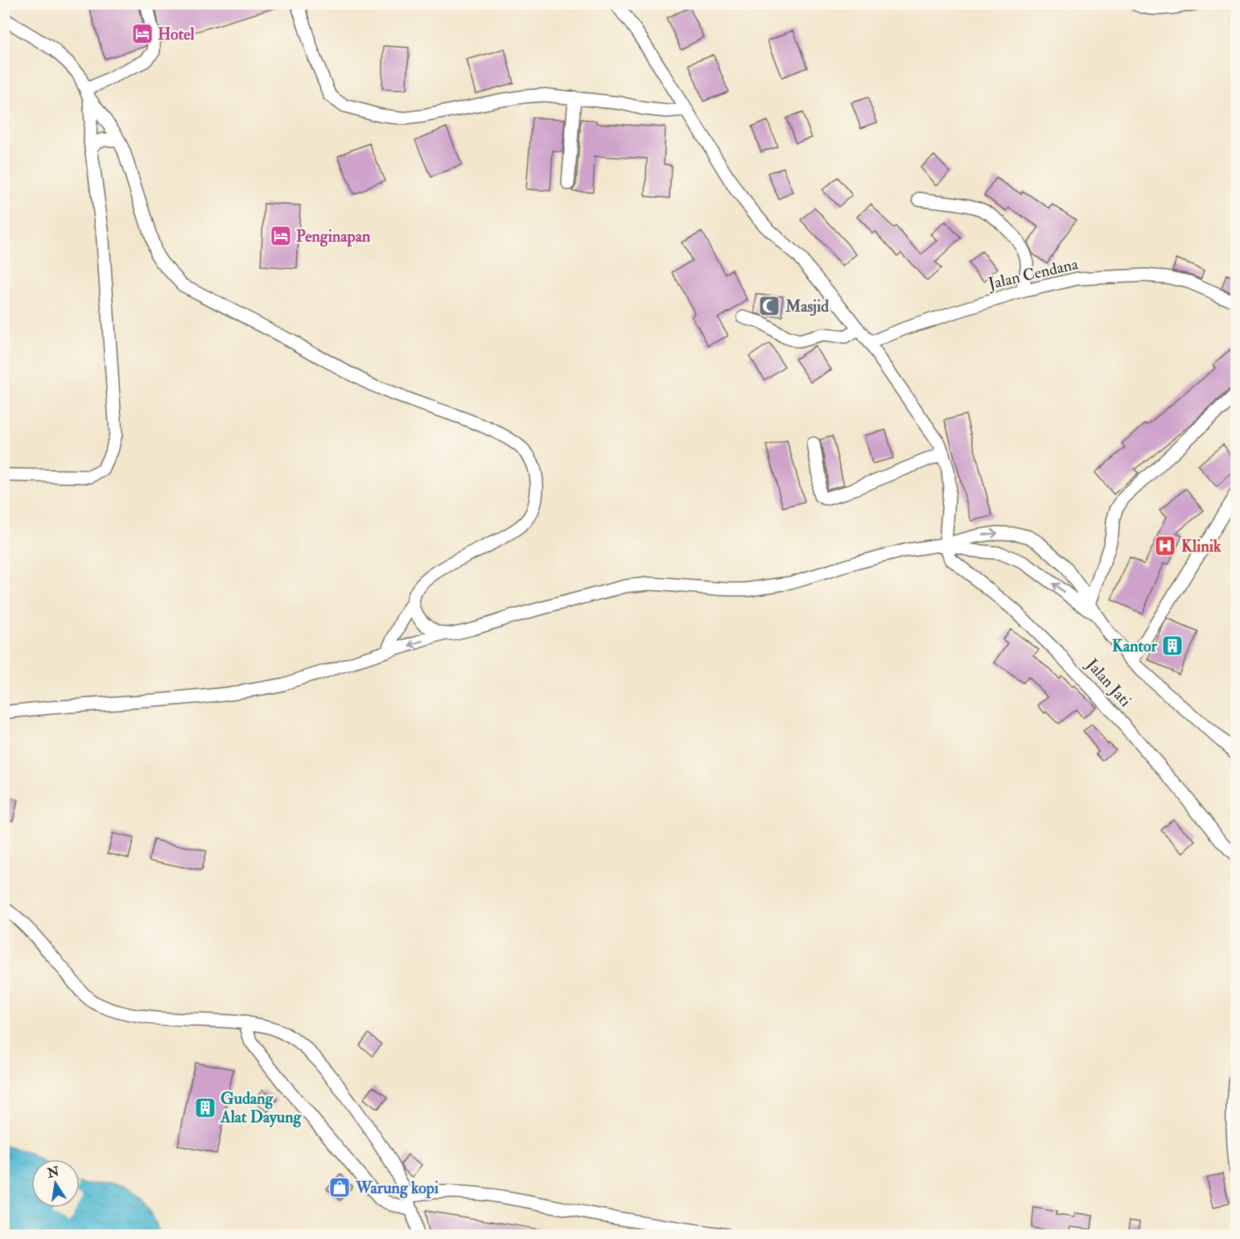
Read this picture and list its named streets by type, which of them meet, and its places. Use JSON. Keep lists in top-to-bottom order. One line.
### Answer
{"streets":{"street":["Jalan Cendana","Jalan Jati"]},"places":{"hotel":["Hotel","Penginapan"],"mosque":["Masjid"],"hospital":["Klinik"],"building":["Kantor","Gudang Alat Dayung"],"shop":["Warung kopi"]},"north":"top"}
